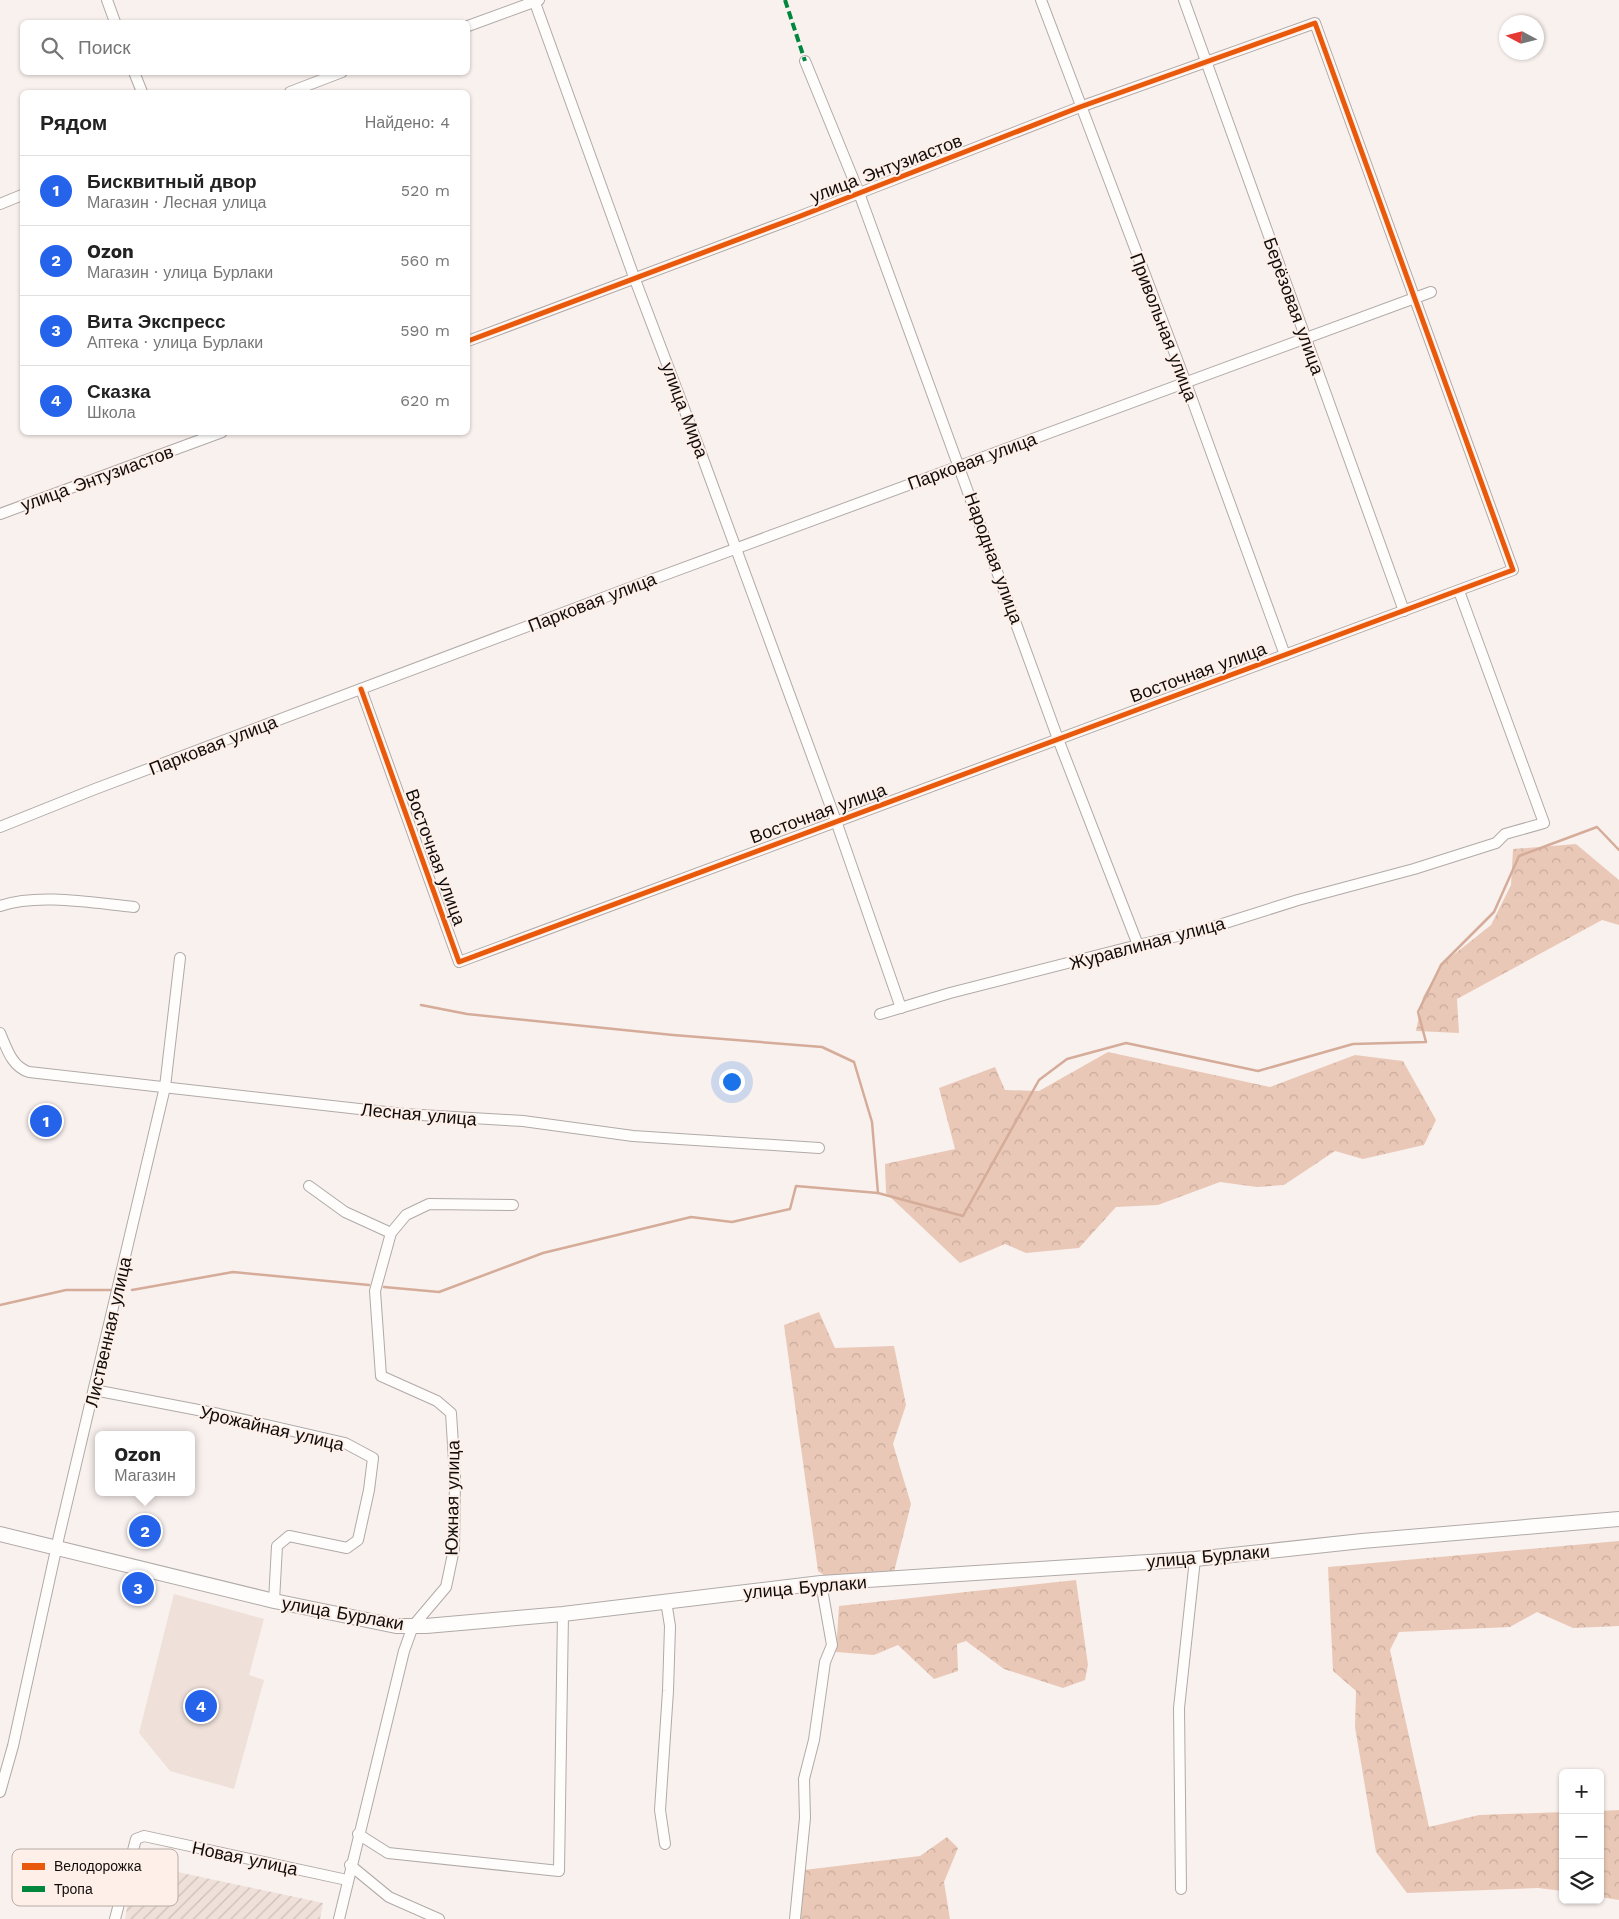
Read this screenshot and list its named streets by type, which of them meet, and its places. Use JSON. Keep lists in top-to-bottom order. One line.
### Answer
{"streets":{"street":["улица Энтузиастов","Берёзовая улица","Привольная улица","улица Мира","Парковая улица","Народная улица","Восточная улица","Журавлиная улица","Лесная улица","Лиственная улица","Урожайная улица","Южная улица","улица Бурлаки","Новая улица"]},"crossings":[["улица Энтузиастов","Берёзовая улица"],["улица Энтузиастов","Привольная улица"],["улица Энтузиастов","улица Мира"],["улица Энтузиастов","Парковая улица"],["улица Энтузиастов","Народная улица"],["улица Энтузиастов","Восточная улица"],["Берёзовая улица","Парковая улица"],["Берёзовая улица","Восточная улица"],["Привольная улица","Парковая улица"],["Привольная улица","Восточная улица"],["улица Мира","Парковая улица"],["улица Мира","Восточная улица"],["улица Мира","Журавлиная улица"],["Парковая улица","Народная улица"],["Парковая улица","Восточная улица"],["Народная улица","Восточная улица"],["Народная улица","Журавлиная улица"],["Восточная улица","Журавлиная улица"],["Лесная улица","Лиственная улица"],["Лиственная улица","Урожайная улица"],["Лиственная улица","улица Бурлаки"],["Урожайная улица","улица Бурлаки"],["Южная улица","улица Бурлаки"],["Южная улица","Новая улица"]],"legend":["Велодорожка","Тропа"],"north":"left","page":{"search":"Поиск","heading":["Рядом","Найдено: 4"],"list":[{"mark":"1","name":"Бисквитный двор","note":"Магазин · Лесная улица","value":"520 m"},{"mark":"2","name":"Ozon","note":"Магазин · улица Бурлаки","value":"560 m"},{"mark":"3","name":"Вита Экспресс","note":"Аптека · улица Бурлаки","value":"590 m"},{"mark":"4","name":"Сказка","note":"Школа","value":"620 m"}],"pins":["1","2","3","4"],"popup":["Ozon","Магазин"],"map_buttons":["+","−"]}}
